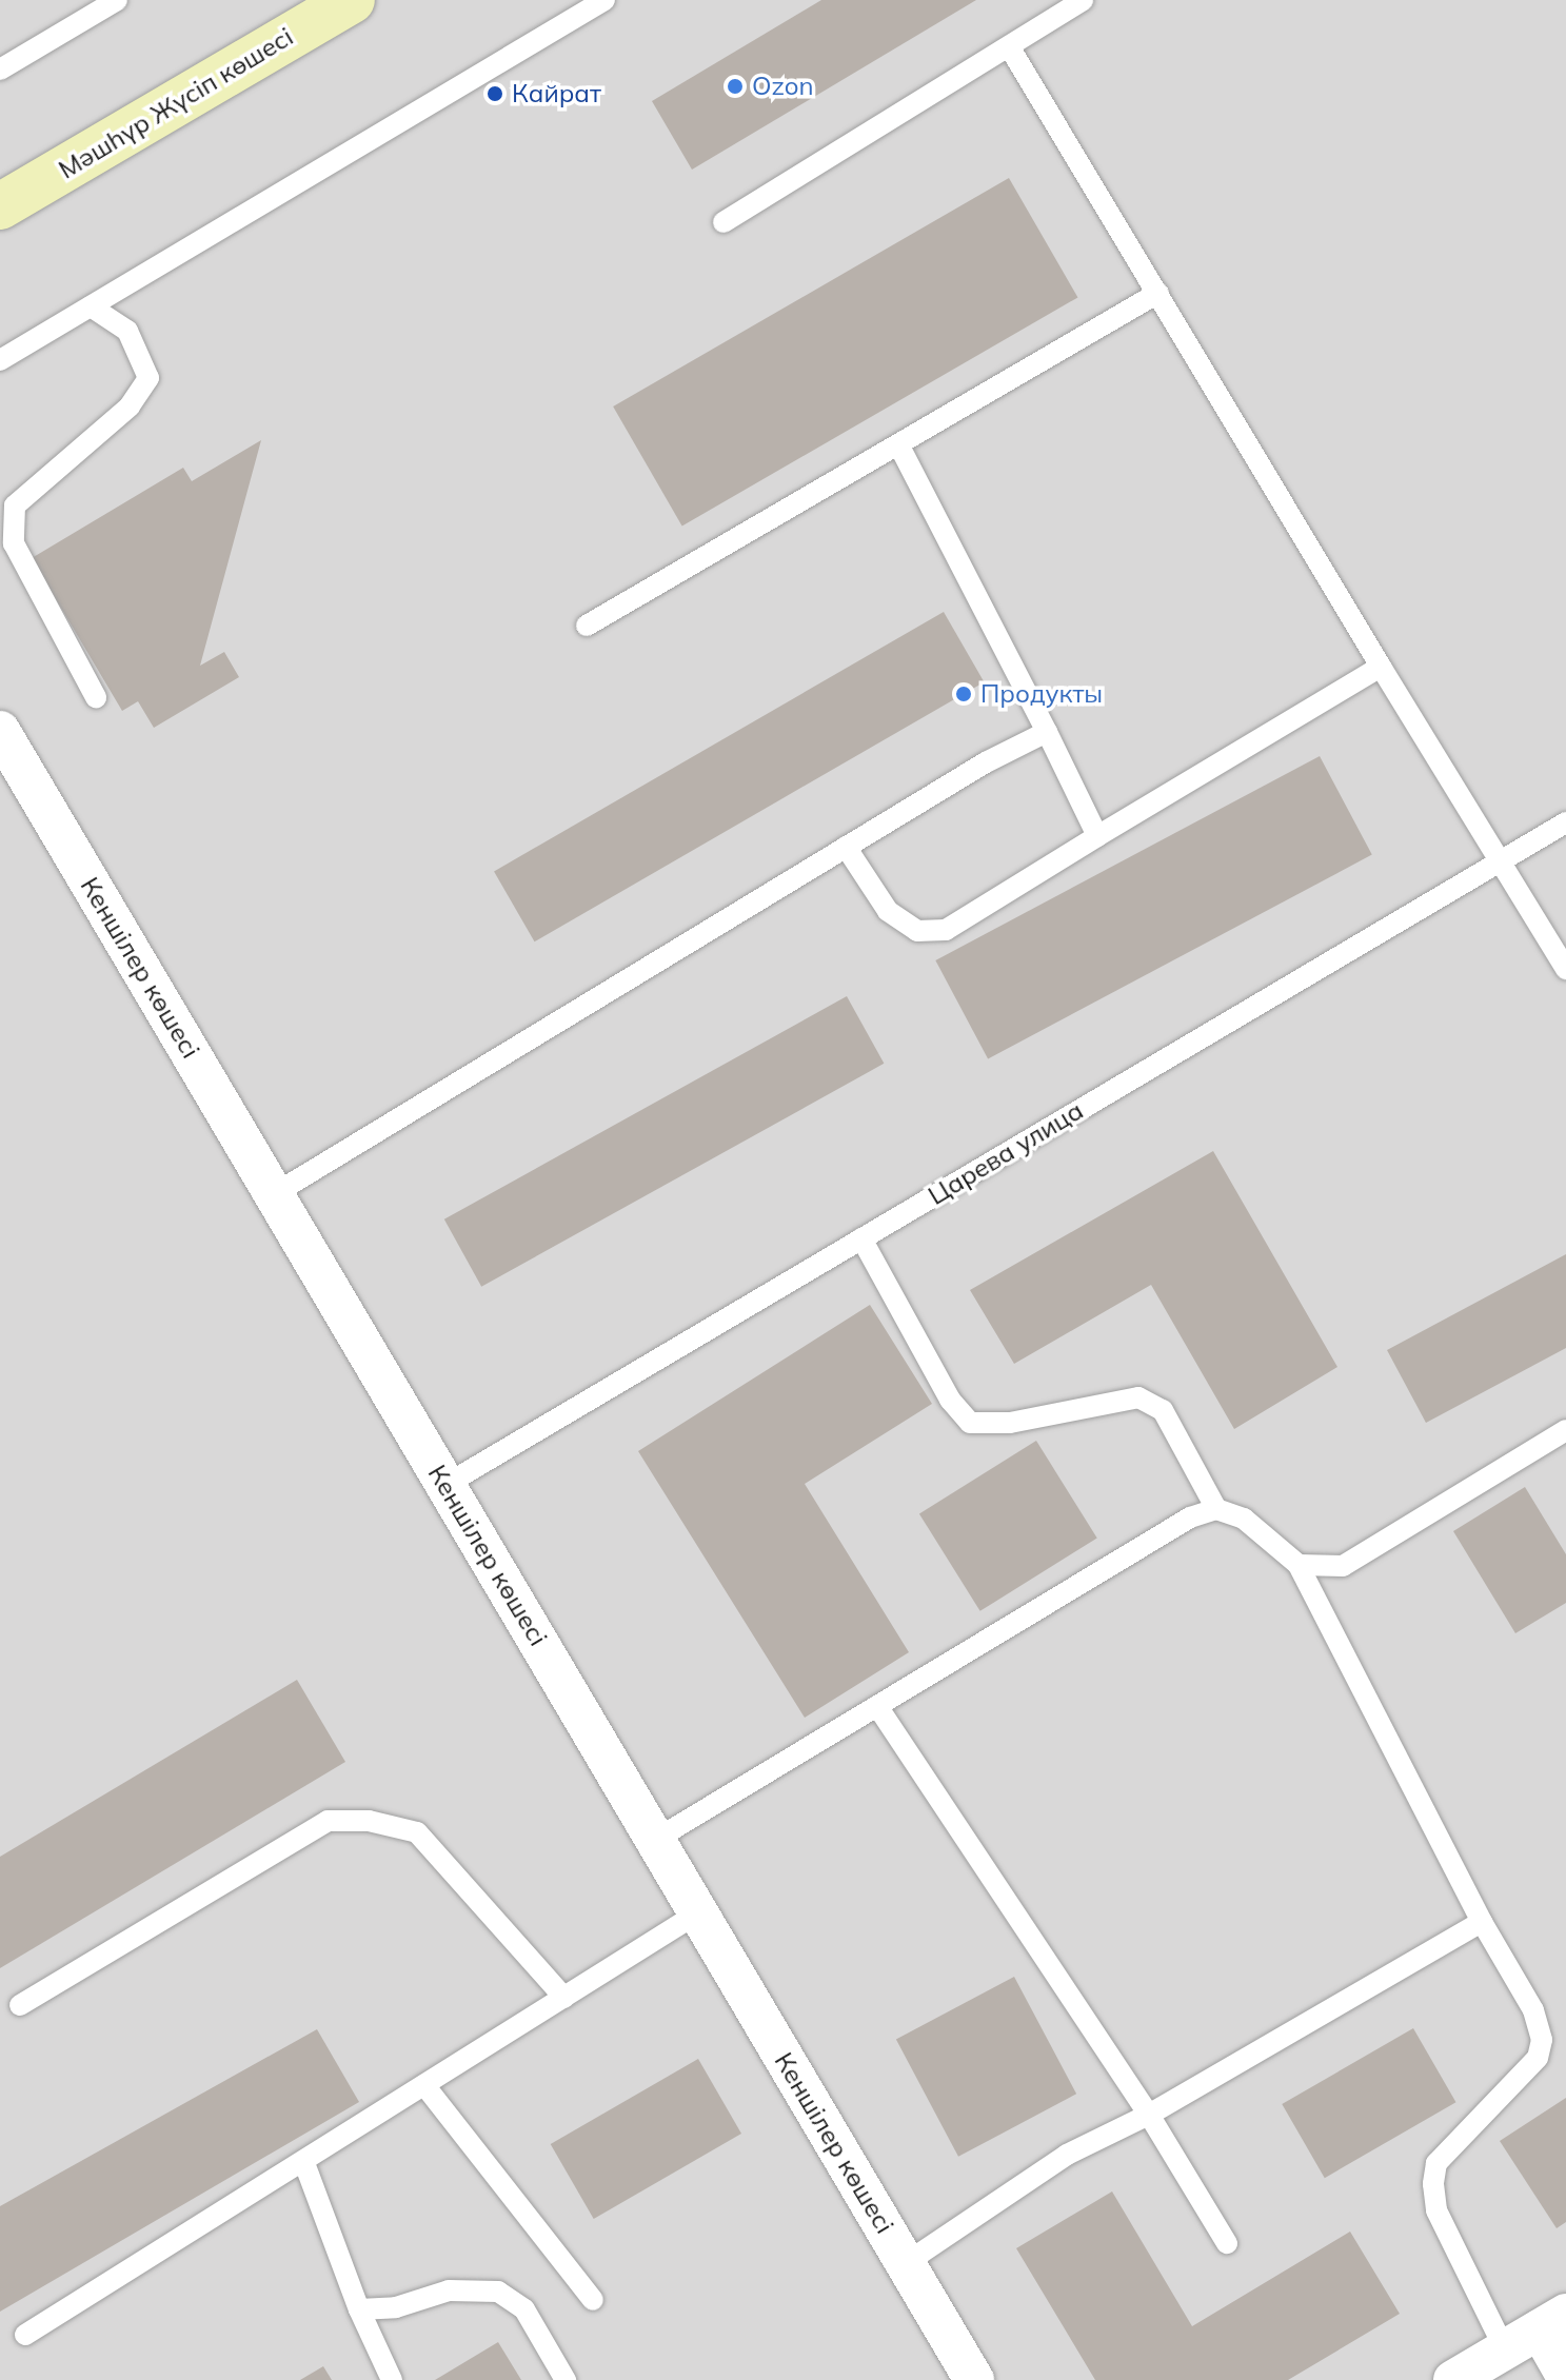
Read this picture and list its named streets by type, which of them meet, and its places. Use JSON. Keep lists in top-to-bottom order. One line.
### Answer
{"streets":{"main road":["Мәшһүр Жүсіп көшесі"],"street":["Кеншілер көшесі"],"lane":["Царева улица"]},"crossings":[["Кеншілер көшесі","Царева улица"]],"places":["Ozon","Кайрат","Продукты"]}
